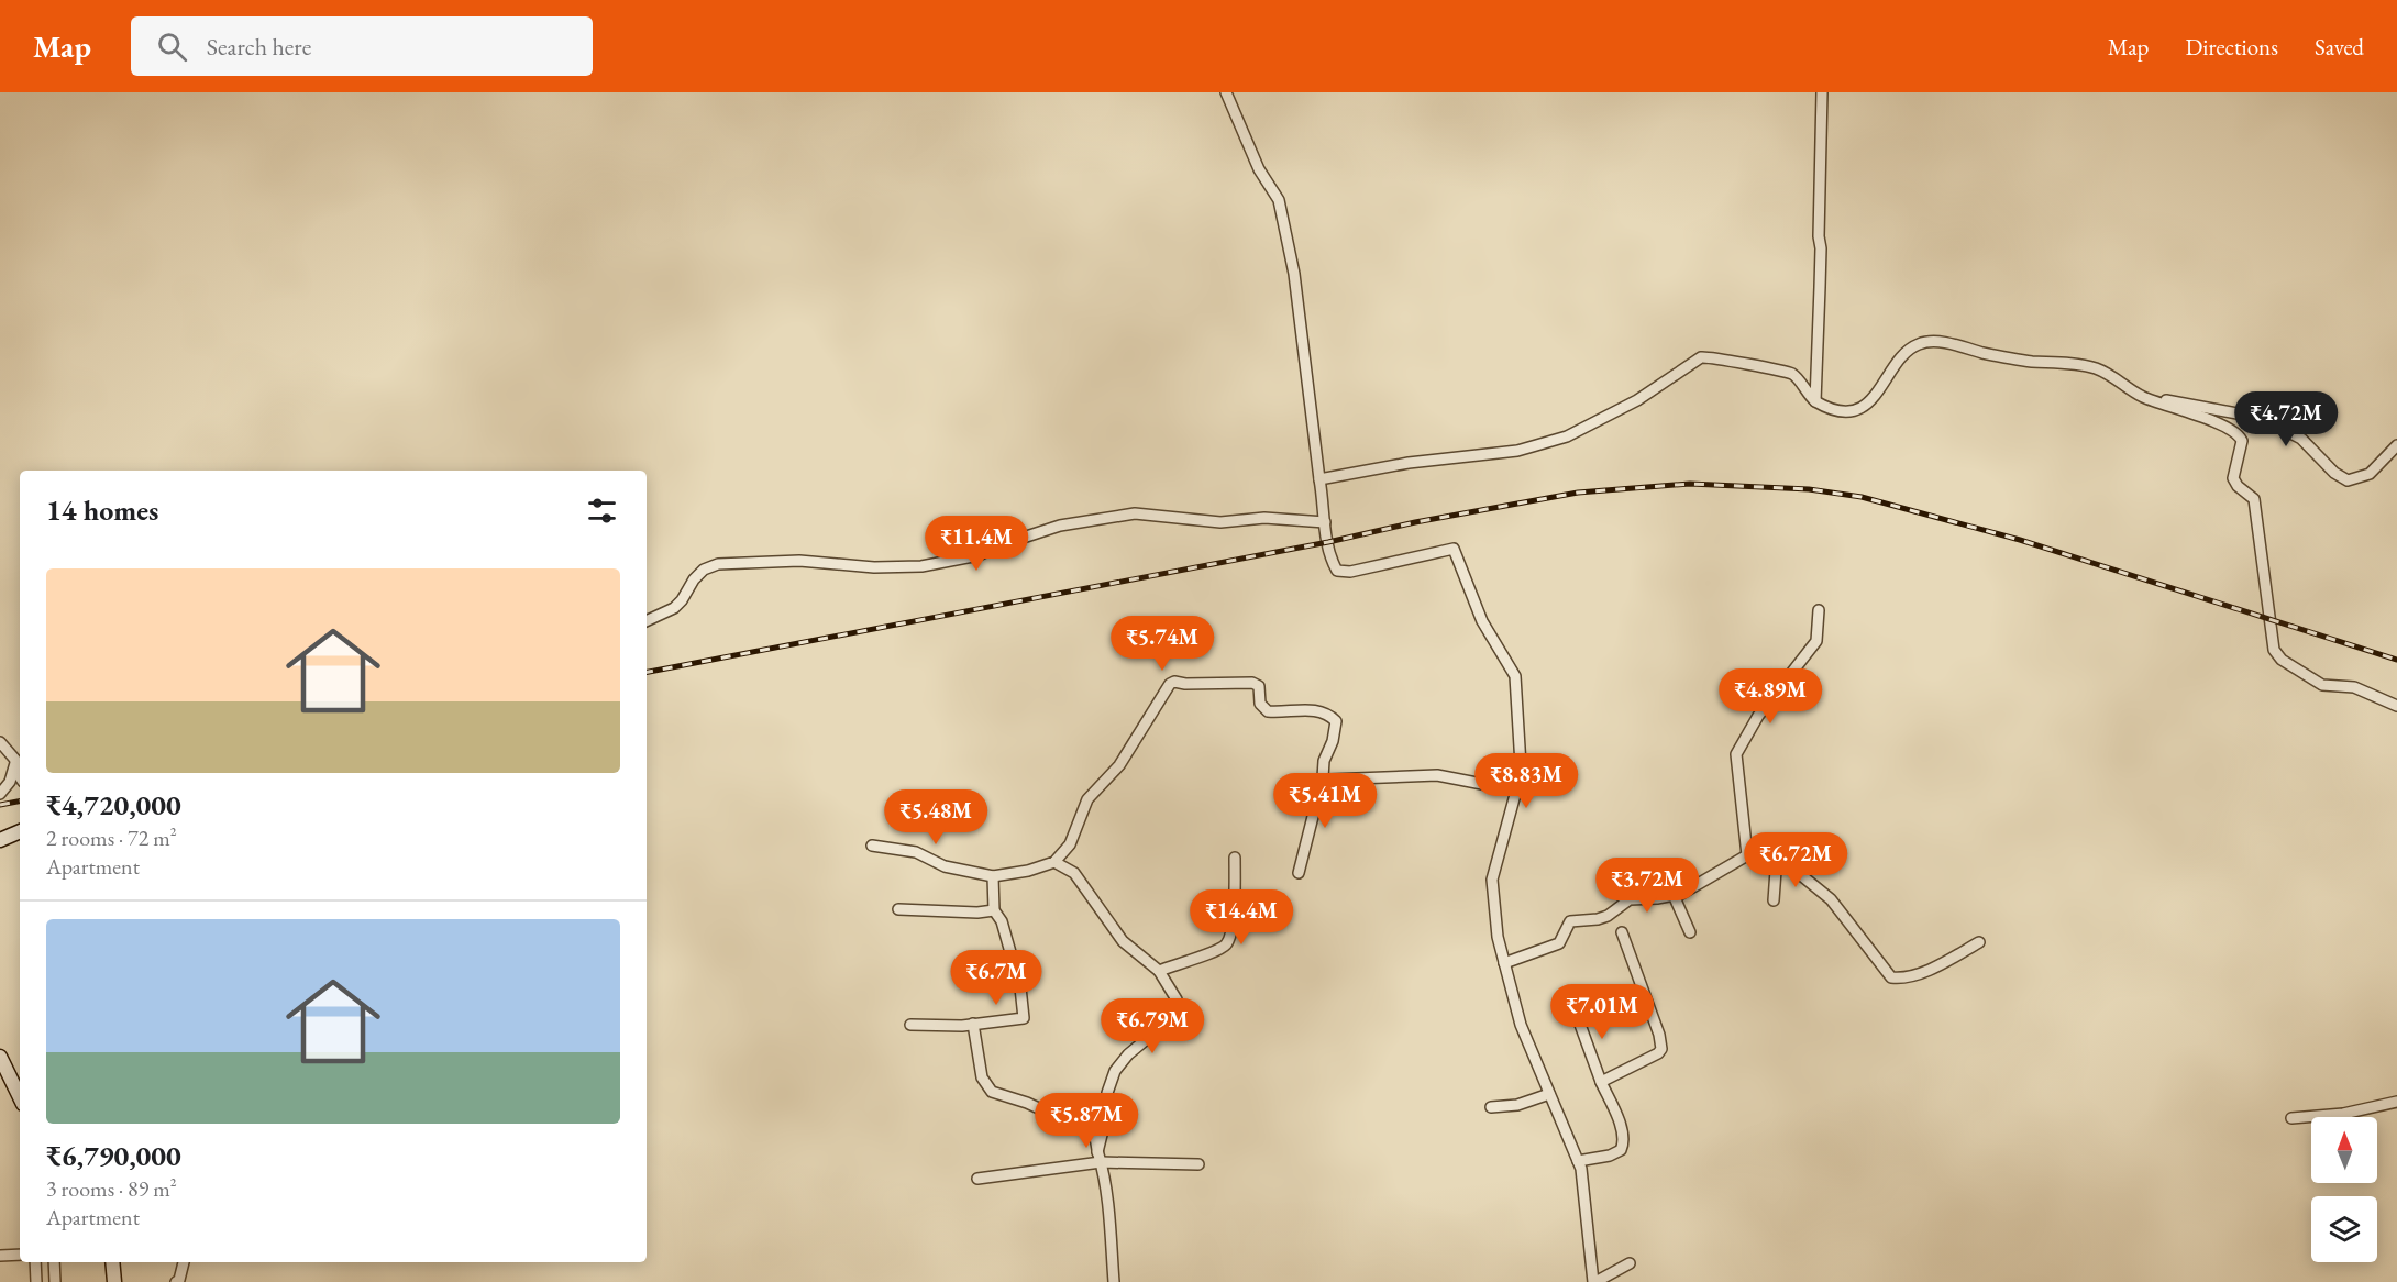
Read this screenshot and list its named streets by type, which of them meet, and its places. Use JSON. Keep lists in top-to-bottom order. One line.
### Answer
{"north":"top","page":{"header":"Map","search":"Search here","nav":["Map","Directions","Saved"],"price":["₹4.72M","₹11.4M","₹5.74M","₹4.89M","₹8.83M","₹5.41M","₹5.48M","₹6.72M","₹3.72M","₹14.4M","₹6.7M","₹7.01M","₹6.79M","₹5.87M"],"heading":"14 homes","list":[{"name":"₹4,720,000","note":"2 rooms · 72 m² · Apartment"},{"name":"₹6,790,000","note":"3 rooms · 89 m² · Apartment"}]}}
